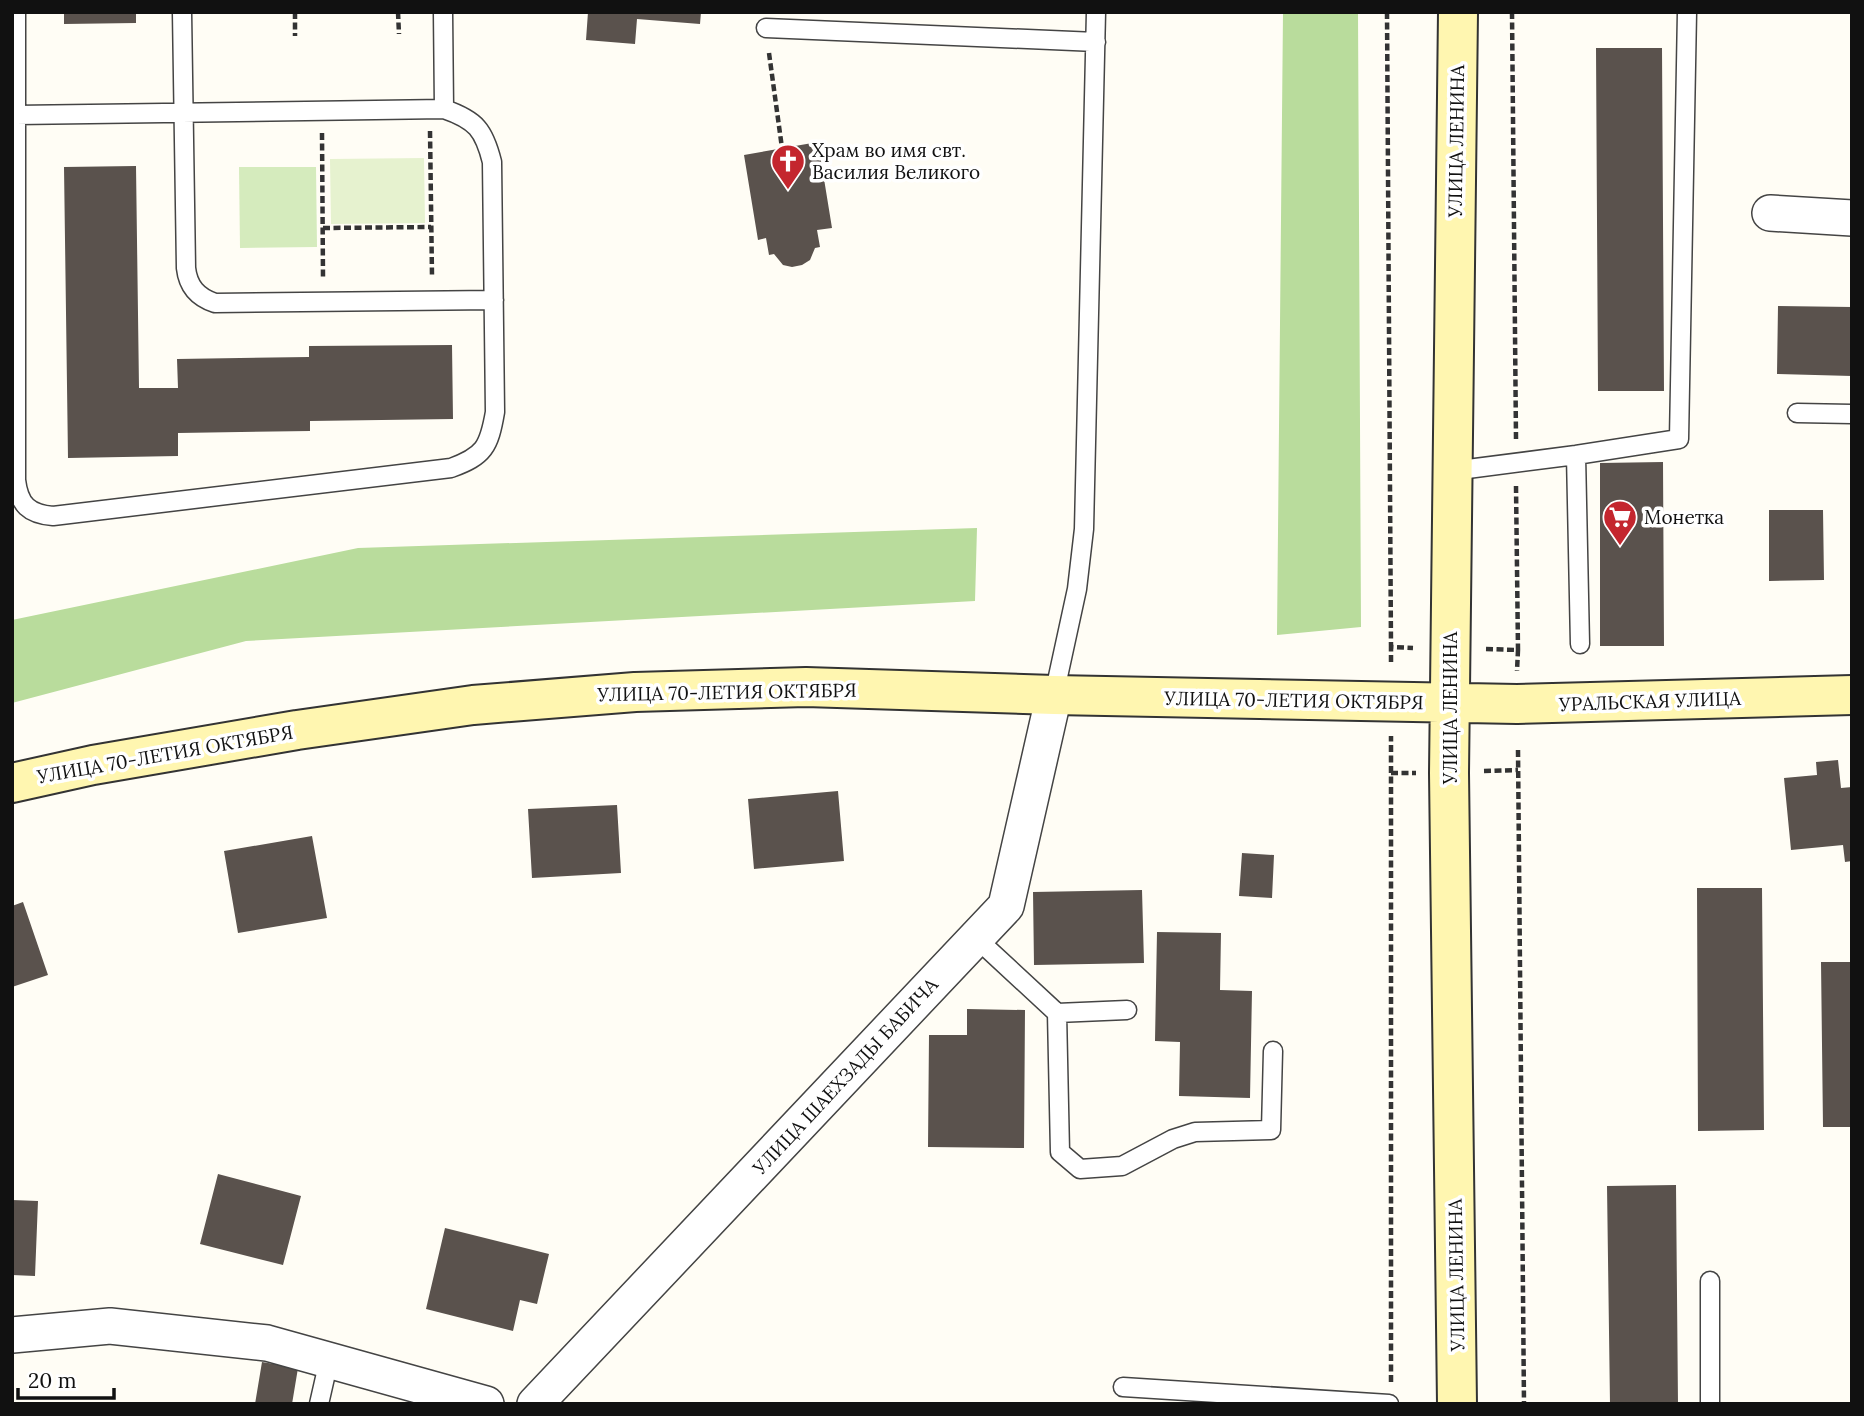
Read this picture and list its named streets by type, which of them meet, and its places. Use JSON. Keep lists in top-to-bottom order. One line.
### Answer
{"streets":{"main road":["УЛИЦА ЛЕНИНА","УЛИЦА 70-ЛЕТИЯ ОКТЯБРЯ","УРАЛЬСКАЯ УЛИЦА"],"street":["УЛИЦА ШАЕХЗАДЫ БАБИЧА"]},"crossings":[["УЛИЦА ЛЕНИНА","УЛИЦА 70-ЛЕТИЯ ОКТЯБРЯ"],["УЛИЦА ЛЕНИНА","УРАЛЬСКАЯ УЛИЦА"],["УЛИЦА 70-ЛЕТИЯ ОКТЯБРЯ","УРАЛЬСКАЯ УЛИЦА"],["УЛИЦА 70-ЛЕТИЯ ОКТЯБРЯ","УЛИЦА ШАЕХЗАДЫ БАБИЧА"]],"places":{"church":["Храм во имя свт. Василия Великого"],"supermarket":["Монетка"]},"scale_bar":"20 m"}
